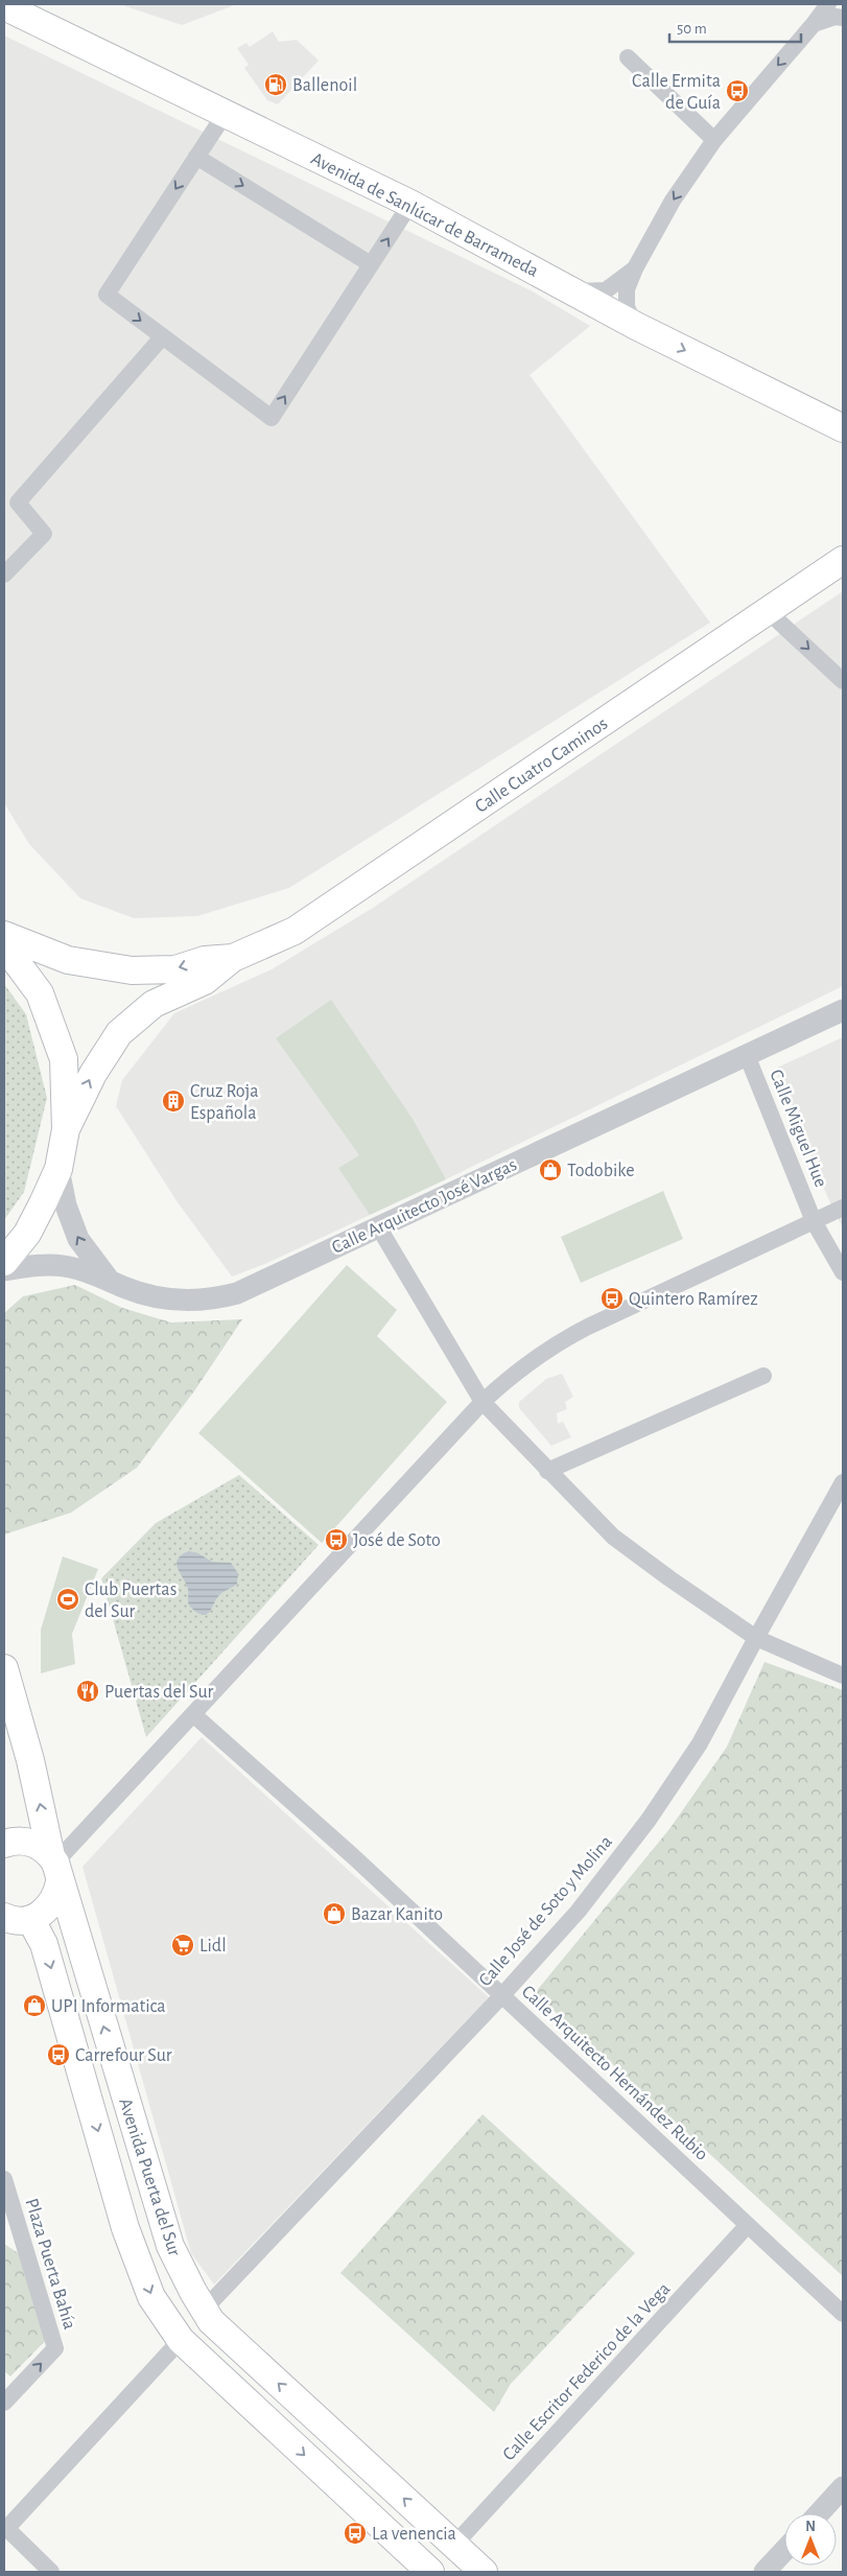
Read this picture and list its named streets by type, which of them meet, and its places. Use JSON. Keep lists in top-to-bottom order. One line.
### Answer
{"streets":{"main road":["Avenida de Sanlúcar de Barrameda","Calle Cuatro Caminos","Avenida Puerta del Sur"],"street":["Calle Miguel Hue","Calle Arquitecto José Vargas","Calle José de Soto y Molina","Calle Arquitecto Hernández Rubio","Plaza Puerta Bahía","Calle Escritor Federico de la Vega"]},"crossings":[["Calle Miguel Hue","Calle Arquitecto José Vargas"],["Calle José de Soto y Molina","Calle Arquitecto Hernández Rubio"],["Calle José de Soto y Molina","Avenida Puerta del Sur"],["Calle Arquitecto Hernández Rubio","Calle Escritor Federico de la Vega"],["Avenida Puerta del Sur","Calle Escritor Federico de la Vega"]],"one_way":["Plaza Puerta Bahía"],"places":{"fuel station":["Ballenoil"],"bus stop":["Calle Ermita de Guía","Quintero Ramírez","José de Soto","Carrefour Sur","La venencia"],"building":["Cruz Roja Española"],"shop":["Todobike","Bazar Kanito","UPI Informatica"],"sports":["Club Puertas del Sur"],"restaurant":["Puertas del Sur"],"supermarket":["Lidl"]},"scale_bar":"50 m","north":"top"}
